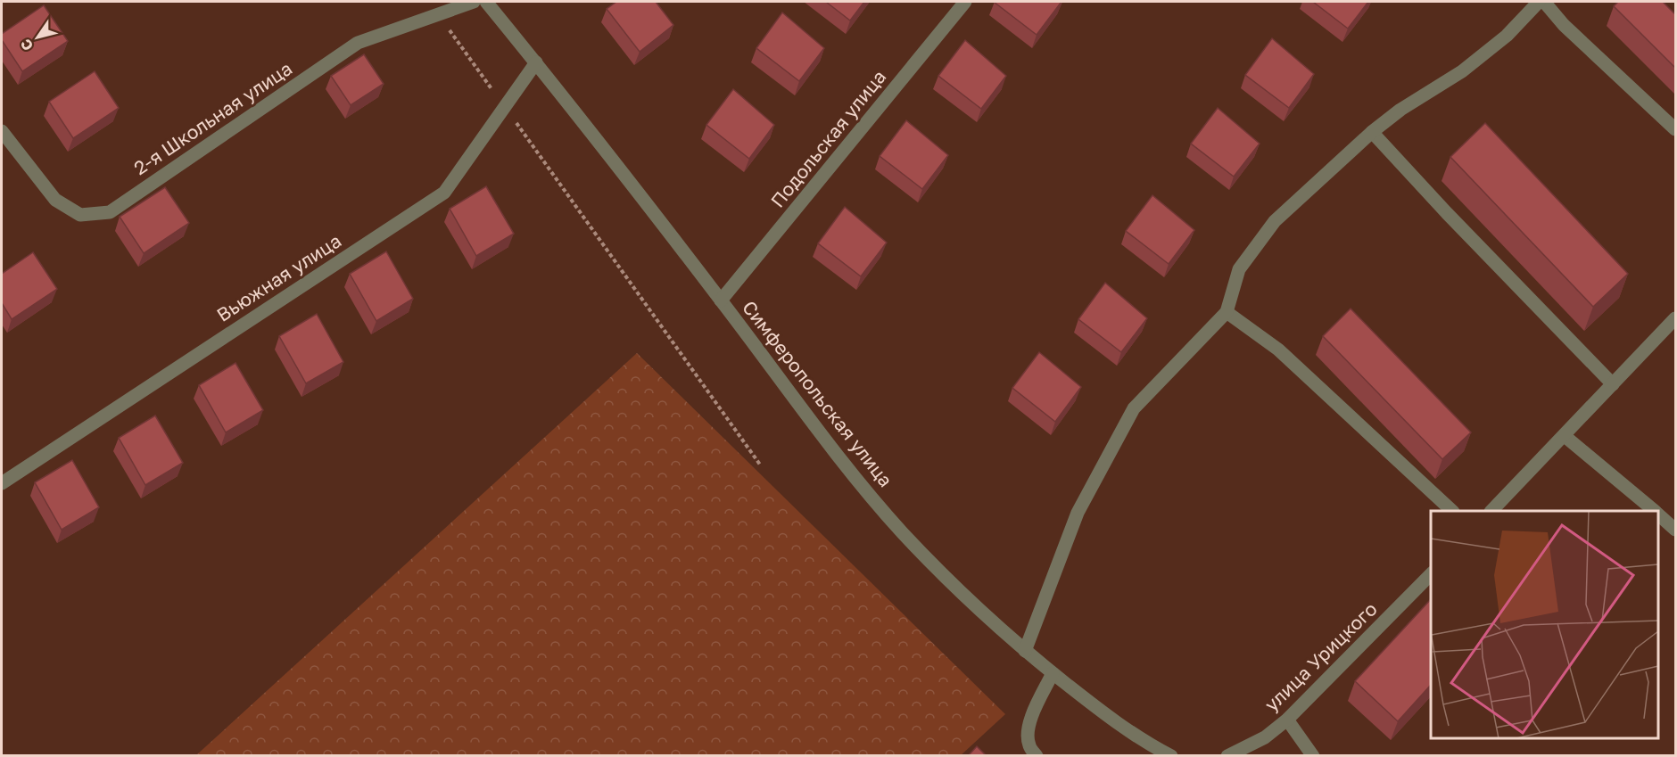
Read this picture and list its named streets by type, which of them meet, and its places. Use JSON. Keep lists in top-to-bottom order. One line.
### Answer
{"streets":{"street":["2-я Школьная улица","Подольская улица","Вьюжная улица","Симферопольская улица","улица Урицкого"]},"crossings":[["Подольская улица","Симферопольская улица"],["Вьюжная улица","Симферопольская улица"]],"north":"bottom left"}
